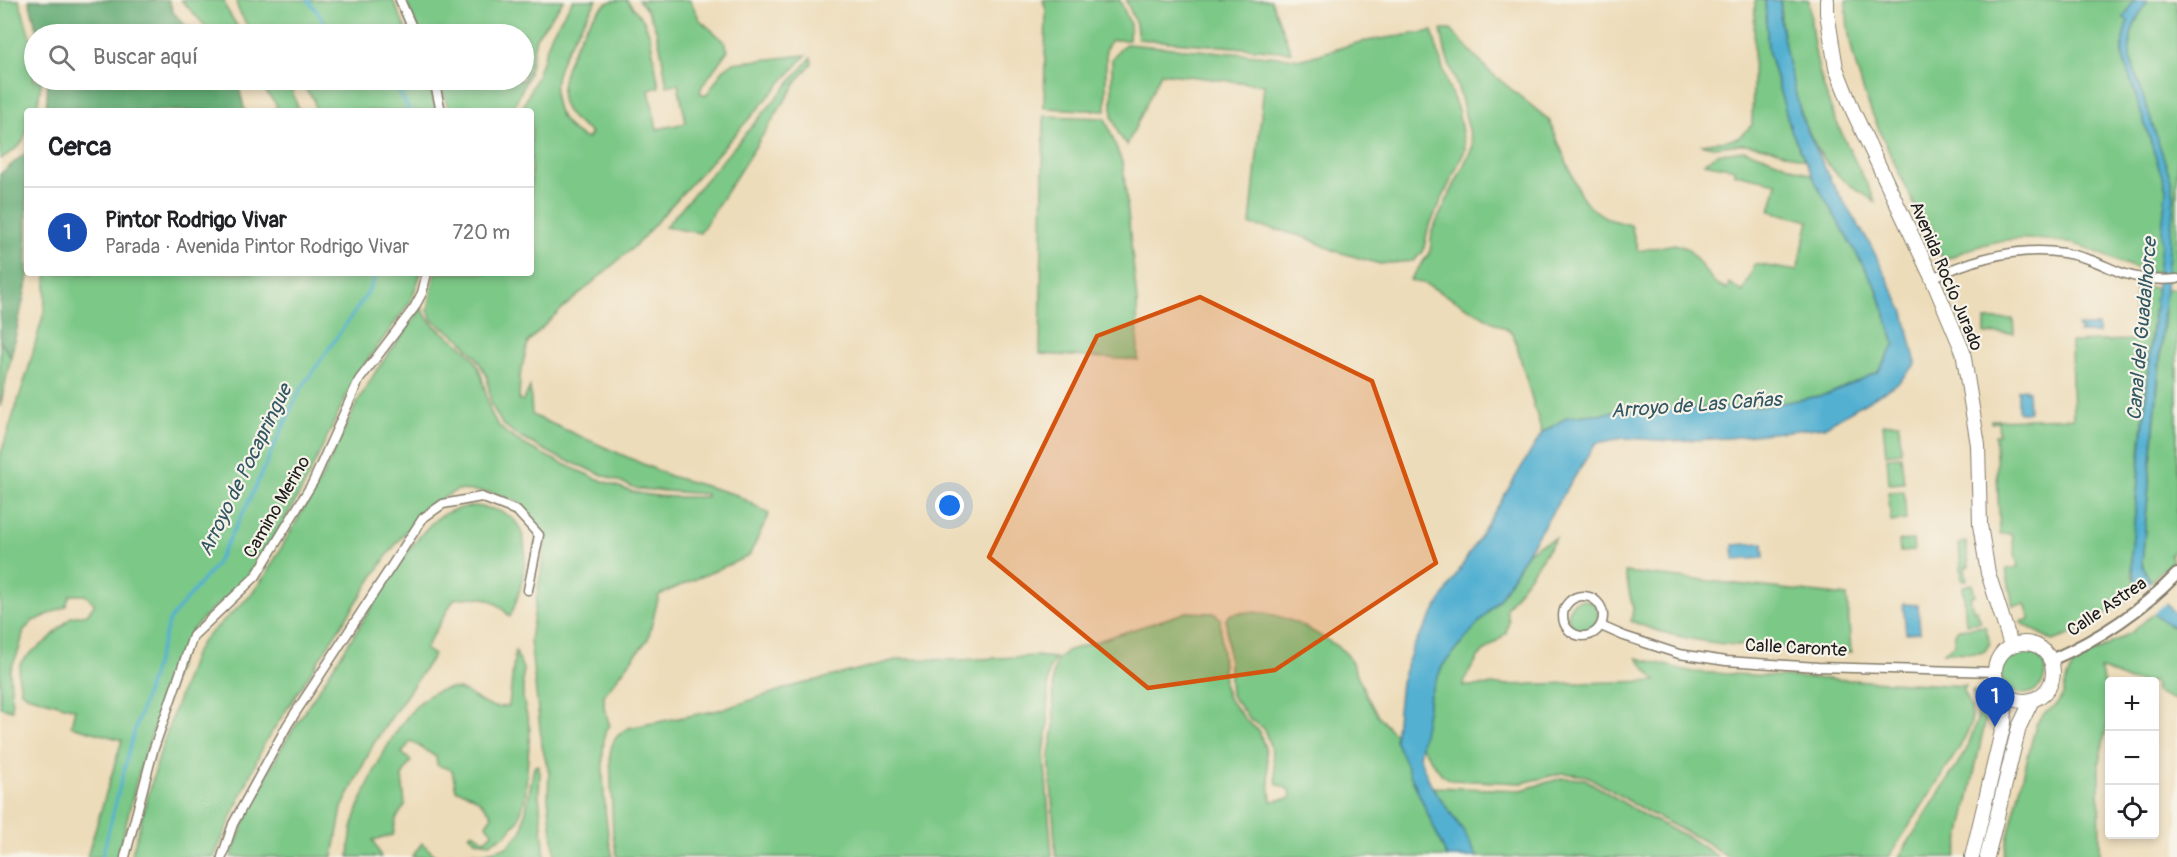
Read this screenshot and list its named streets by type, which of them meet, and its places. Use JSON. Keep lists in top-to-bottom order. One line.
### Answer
{"streets":{"main road":["Avenida Rocío Jurado"],"street":["Camino Merino","Calle Astrea","Calle Caronte"]},"crossings":[["Avenida Rocío Jurado","Calle Astrea"],["Avenida Rocío Jurado","Calle Caronte"],["Calle Astrea","Calle Caronte"]],"water":["Canal del Guadalhorce","Arroyo de Las Cañas","Arroyo de Pocapringue"],"page":{"search":"Buscar aquí","heading":"Cerca","list":[{"mark":"1","name":"Pintor Rodrigo Vivar","note":"Parada · Avenida Pintor Rodrigo Vivar","value":"720 m"}],"map_buttons":["+","−"],"pins":"1"}}
